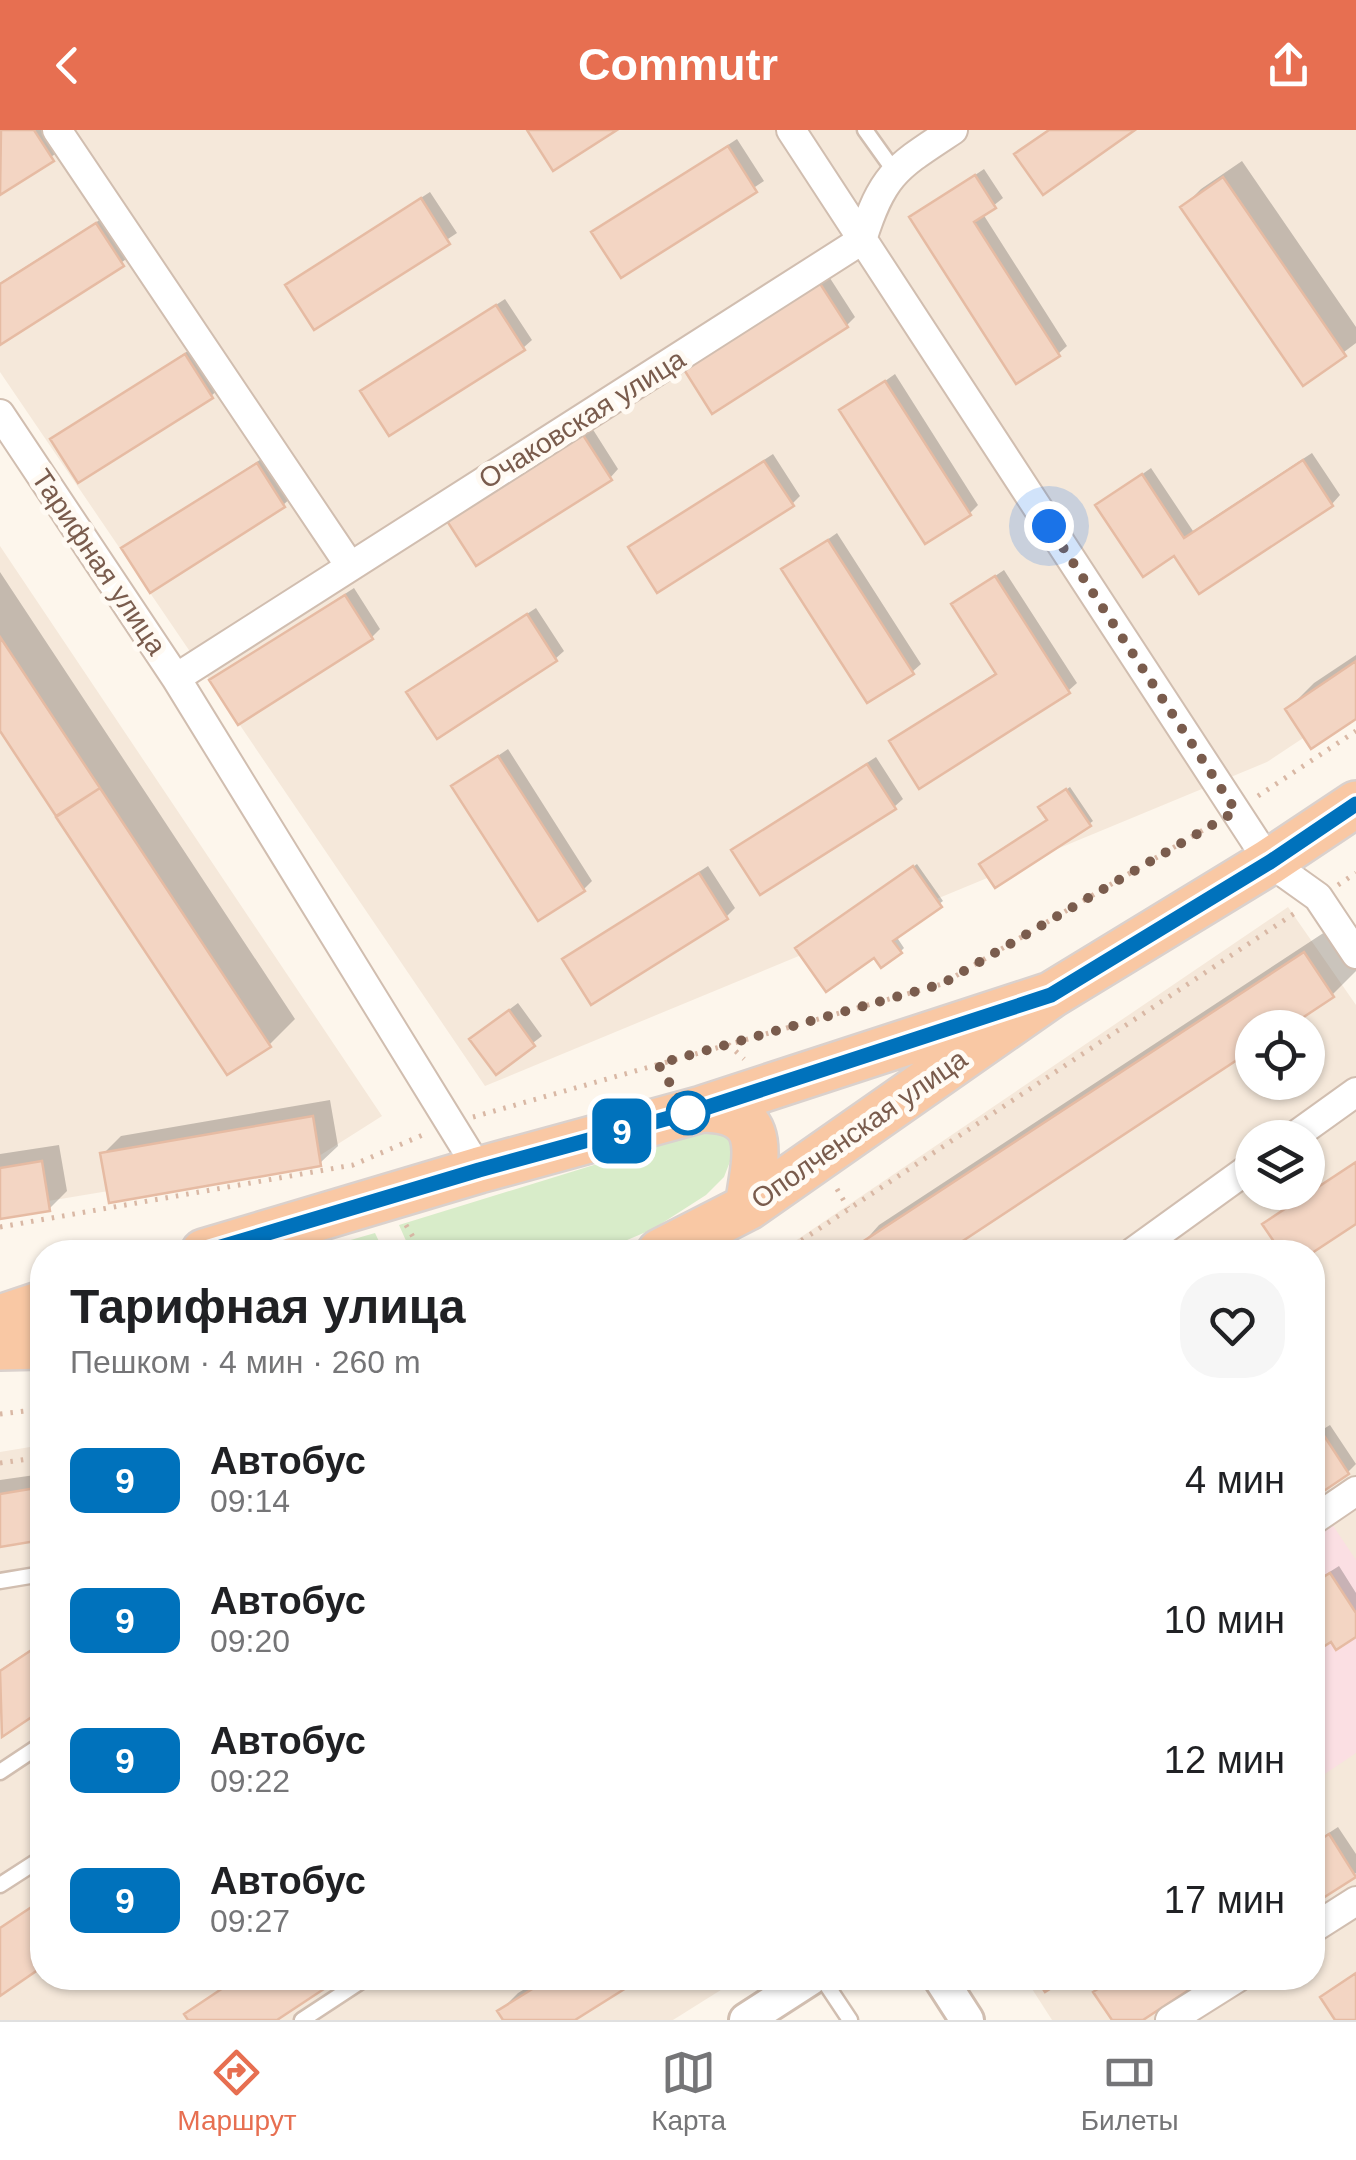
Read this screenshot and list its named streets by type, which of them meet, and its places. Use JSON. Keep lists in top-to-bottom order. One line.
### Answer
{"streets":{"highway":["Ополченская улица"],"street":["Очаковская улица","Тарифная улица"]},"crossings":[["Очаковская улица","Тарифная улица"],["Тарифная улица","Ополченская улица"]],"lines":["bus line 9"],"page":{"header":"Commutr","on_map":"9","heading":["Тарифная улица","Пешком · 4 мин · 260 m"],"list":[{"mark":"9","name":"Автобус","note":"09:14","value":"4 мин"},{"mark":"9","name":"Автобус","note":"09:20","value":"10 мин"},{"mark":"9","name":"Автобус","note":"09:22","value":"12 мин"},{"mark":"9","name":"Автобус","note":"09:27","value":"17 мин"}],"tabs":["Маршрут","Карта","Билеты"]}}
